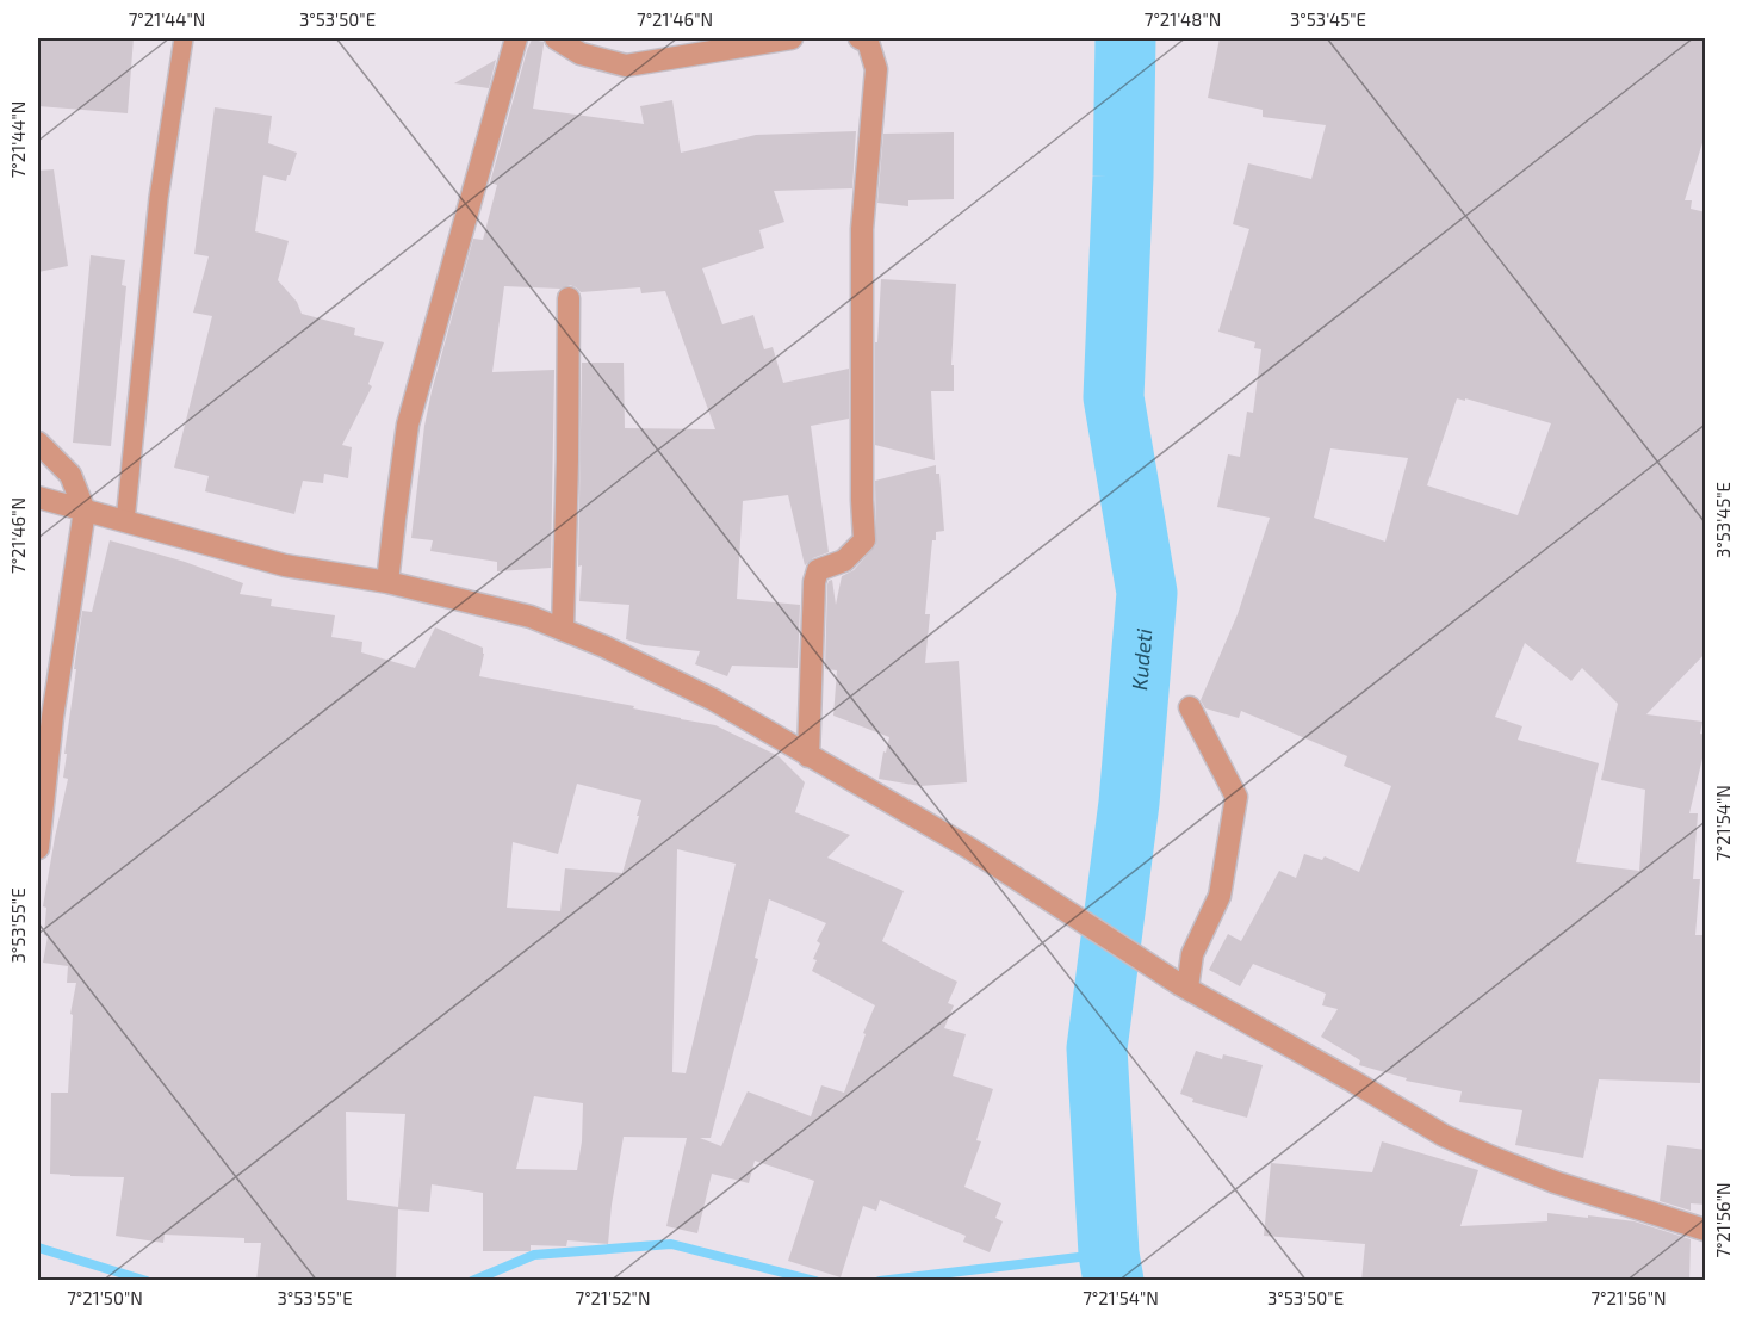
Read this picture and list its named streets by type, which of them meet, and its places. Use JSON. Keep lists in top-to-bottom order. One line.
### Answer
{"water":["Kudeti"],"coordinates":["7°21'44\"N","3°53'50\"E","7°21'46\"N","7°21'48\"N","3°53'45\"E","7°21'54\"N","3°53'55\"E","7°21'56\"N","7°21'50\"N","7°21'52\"N"]}
